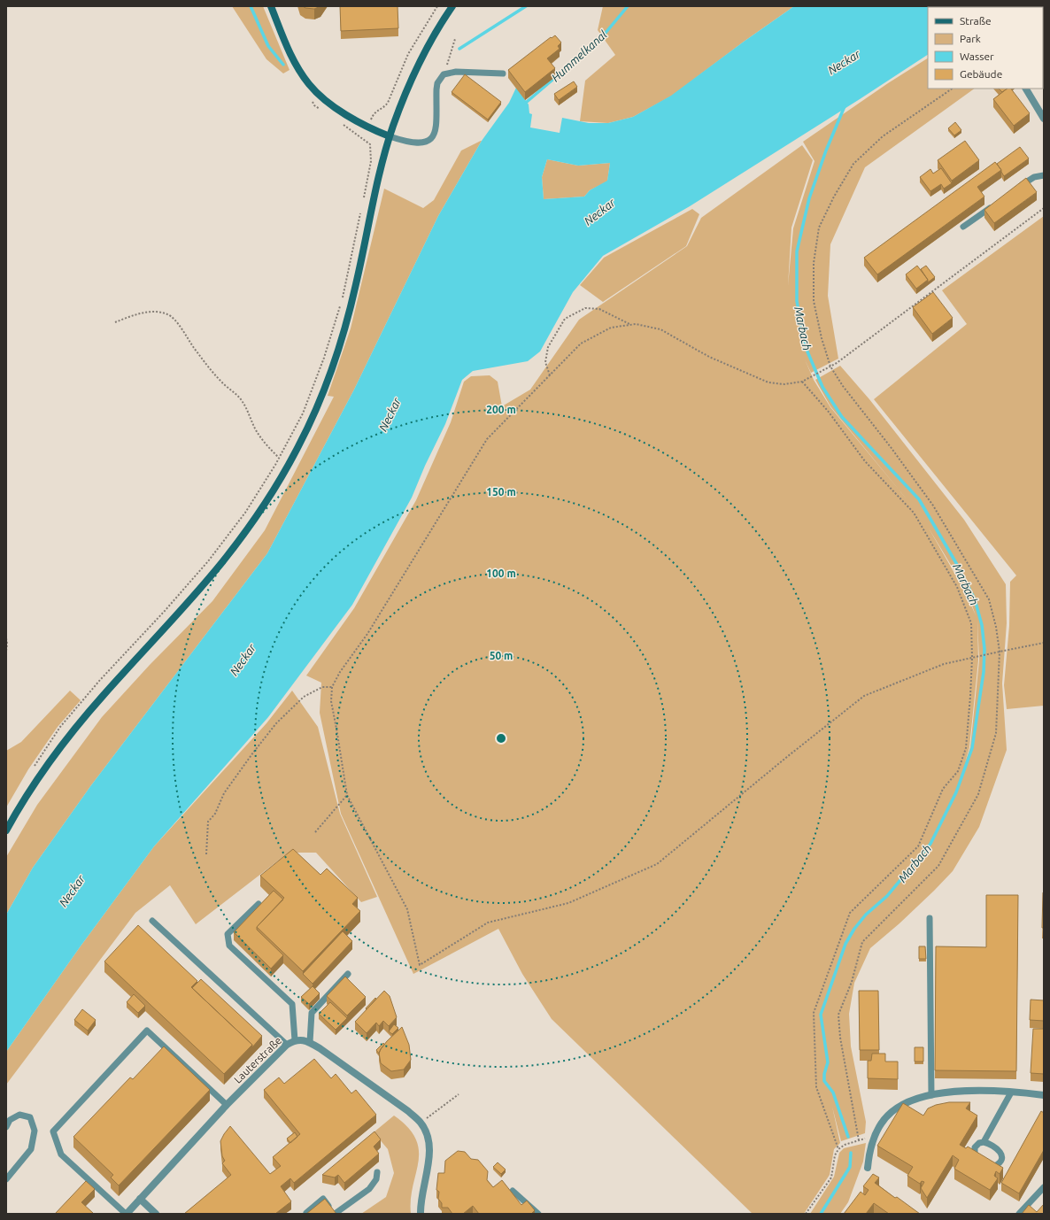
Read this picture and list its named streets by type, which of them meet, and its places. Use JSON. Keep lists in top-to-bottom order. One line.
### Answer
{"streets":{"street":["Lauterstraße"]},"water":["Hummelkanal","Neckar","Marbach"],"legend":["Straße","Park","Wasser","Gebäude"],"rings":["200 m","150 m","100 m","50 m"]}
